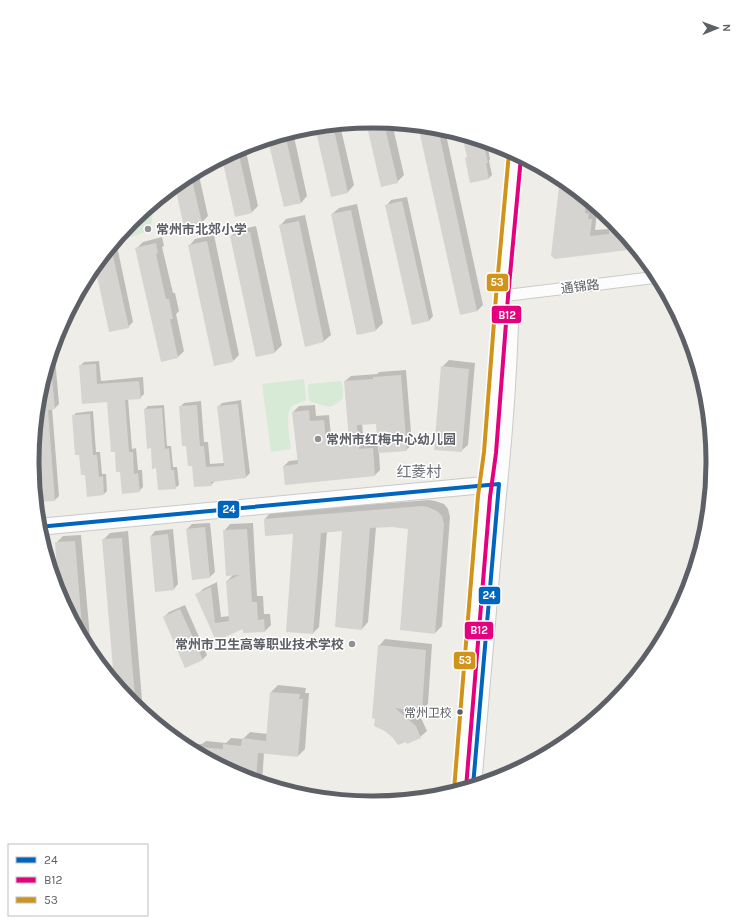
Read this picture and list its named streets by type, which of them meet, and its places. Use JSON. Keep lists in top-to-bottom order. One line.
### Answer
{"streets":{"street":["通锦路"]},"districts":["红菱村"],"places":["常州市北郊小学","常州市红梅中心幼儿园","常州市卫生高等职业技术学校","常州卫校"],"lines":["transit line 53","transit line B12","transit line 24"],"legend":["24","B12","53"],"north":"right"}
